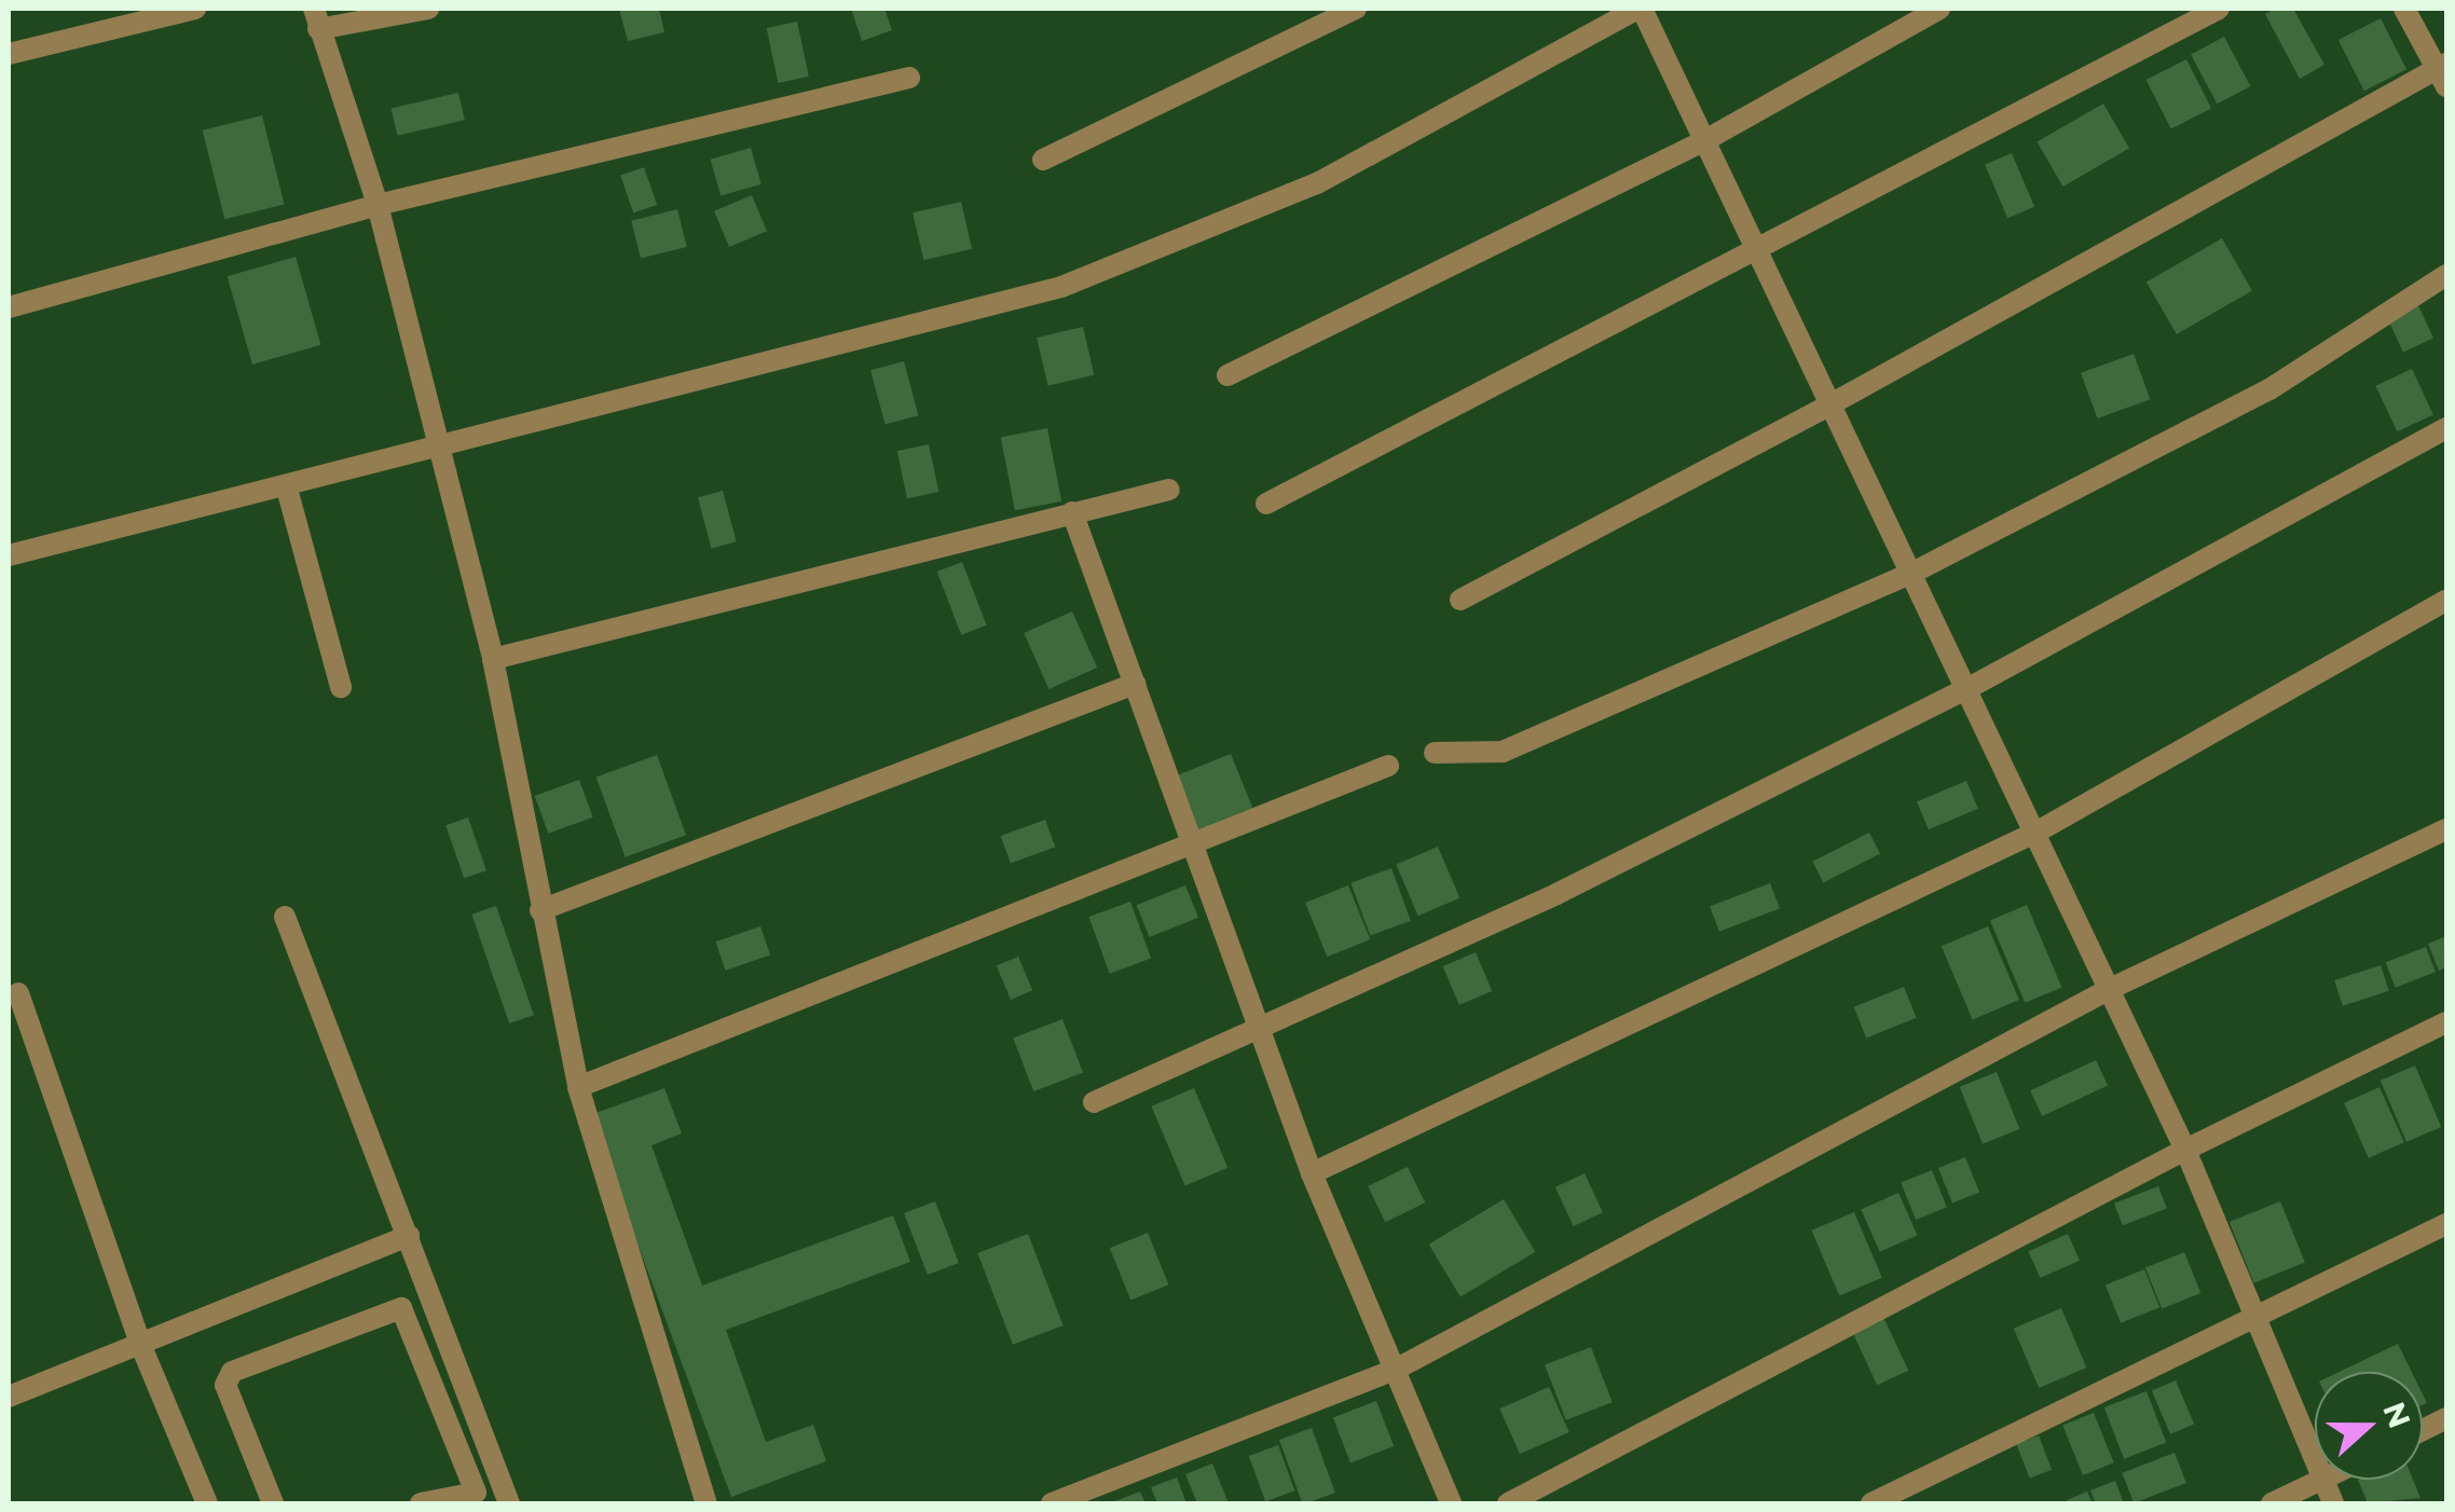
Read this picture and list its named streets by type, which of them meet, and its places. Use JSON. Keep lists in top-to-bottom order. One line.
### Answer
{"north":"right"}
